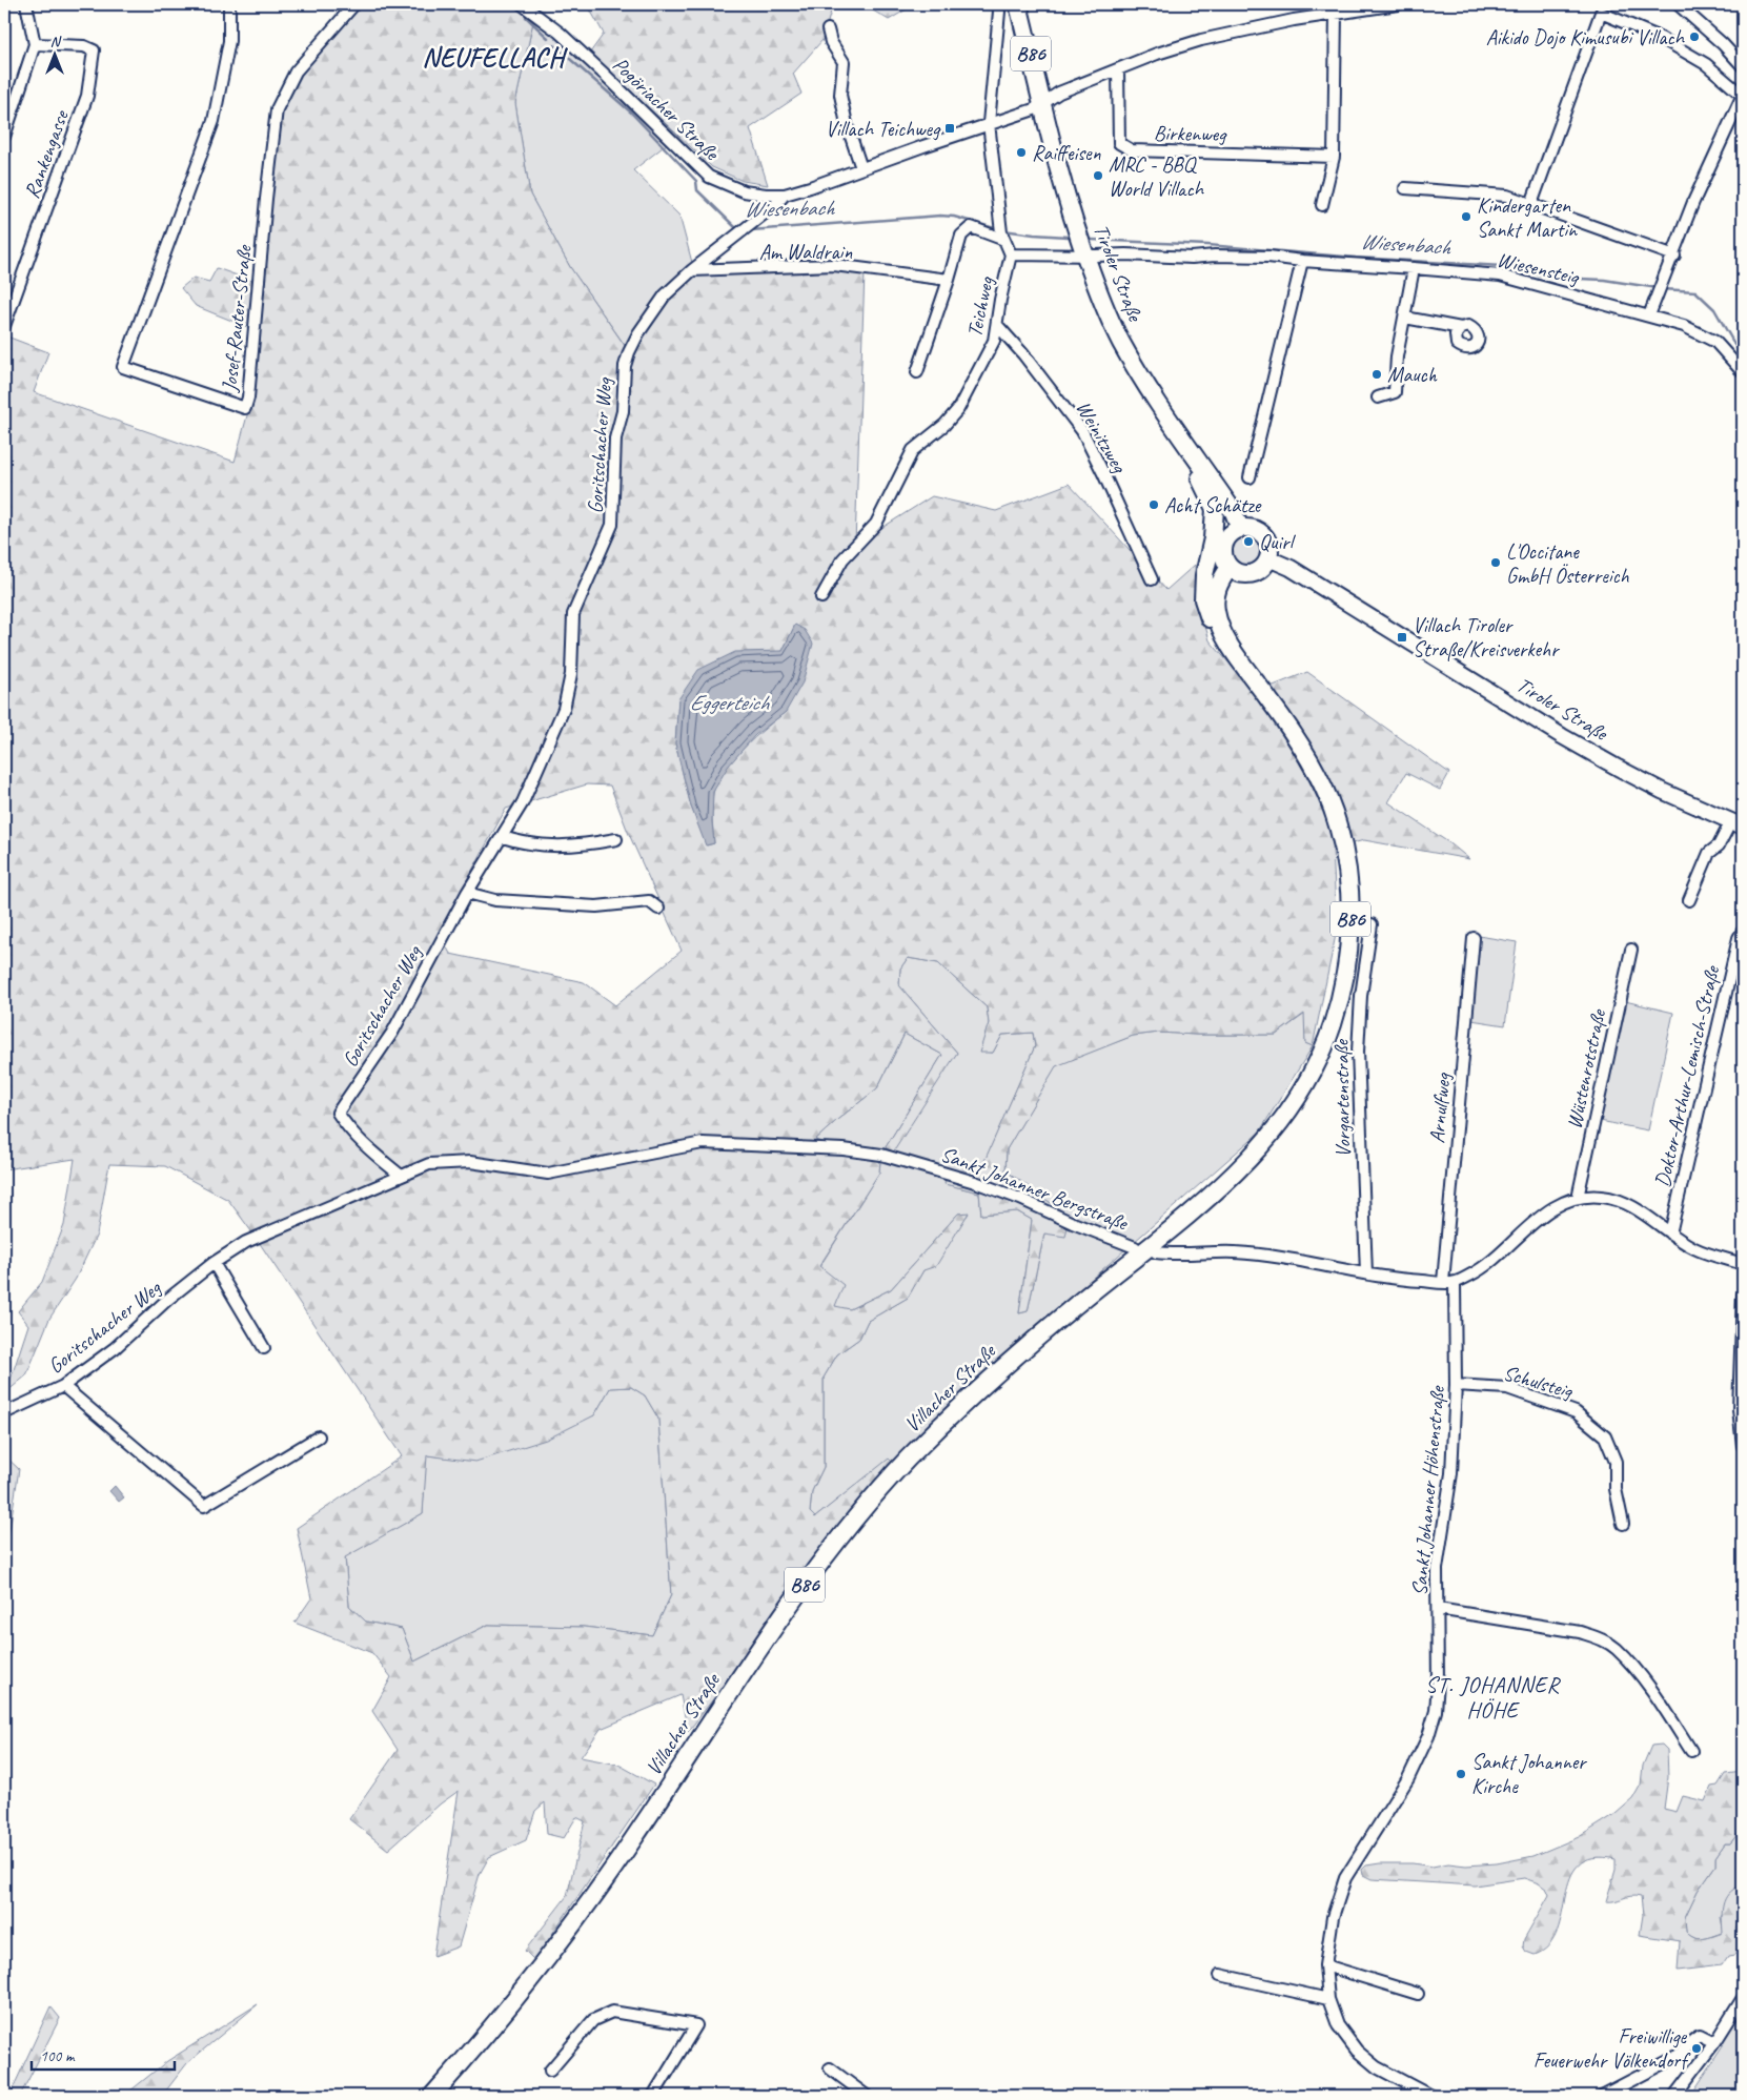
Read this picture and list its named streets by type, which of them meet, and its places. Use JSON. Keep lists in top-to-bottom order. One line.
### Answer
{"streets":{"main road":["B86","Tiroler Straße","Villacher Straße"],"street":["Pogöriacher Straße","Birkenweg","Rankengasse","Am Waldrain","Wiesensteig","Teichweg","Josef-Rauter-Straße","Weinitzweg","Goritschacher Weg","Wüstenrotstraße","Doktor-Arthur-Lemisch-Straße","Vorgartenstraße","Arnulfweg","Sankt Johanner Bergstraße","Schulsteig","Sankt Johanner Höhenstraße"]},"crossings":[["B86","Tiroler Straße"],["B86","Villacher Straße"],["Pogöriacher Straße","Birkenweg"],["Pogöriacher Straße","Tiroler Straße"],["Pogöriacher Straße","Teichweg"],["Pogöriacher Straße","Goritschacher Weg"],["Am Waldrain","Goritschacher Weg"],["Wiesensteig","Tiroler Straße"],["Teichweg","Weinitzweg"],["Goritschacher Weg","Sankt Johanner Bergstraße"],["Schulsteig","Sankt Johanner Höhenstraße"]],"districts":["NEUFELLACH","ST. JOHANNER HÖHE"],"water":["Wiesenbach","Eggerteich"],"places":{"other":["Aikido Dojo Kimusubi Villach","Raiffeisen","MRC - BBQ World Villach","Kindergarten Sankt Martin","Mauch","Acht Schätze","Quirl","L'Occitane GmbH Österreich","Sankt Johanner Kirche","Freiwillige Feuerwehr Völkendorf"],"transit":["Villach Teichweg","Villach Tiroler Straße/Kreisverkehr"]},"scale_bar":"100 m","north":"top"}
